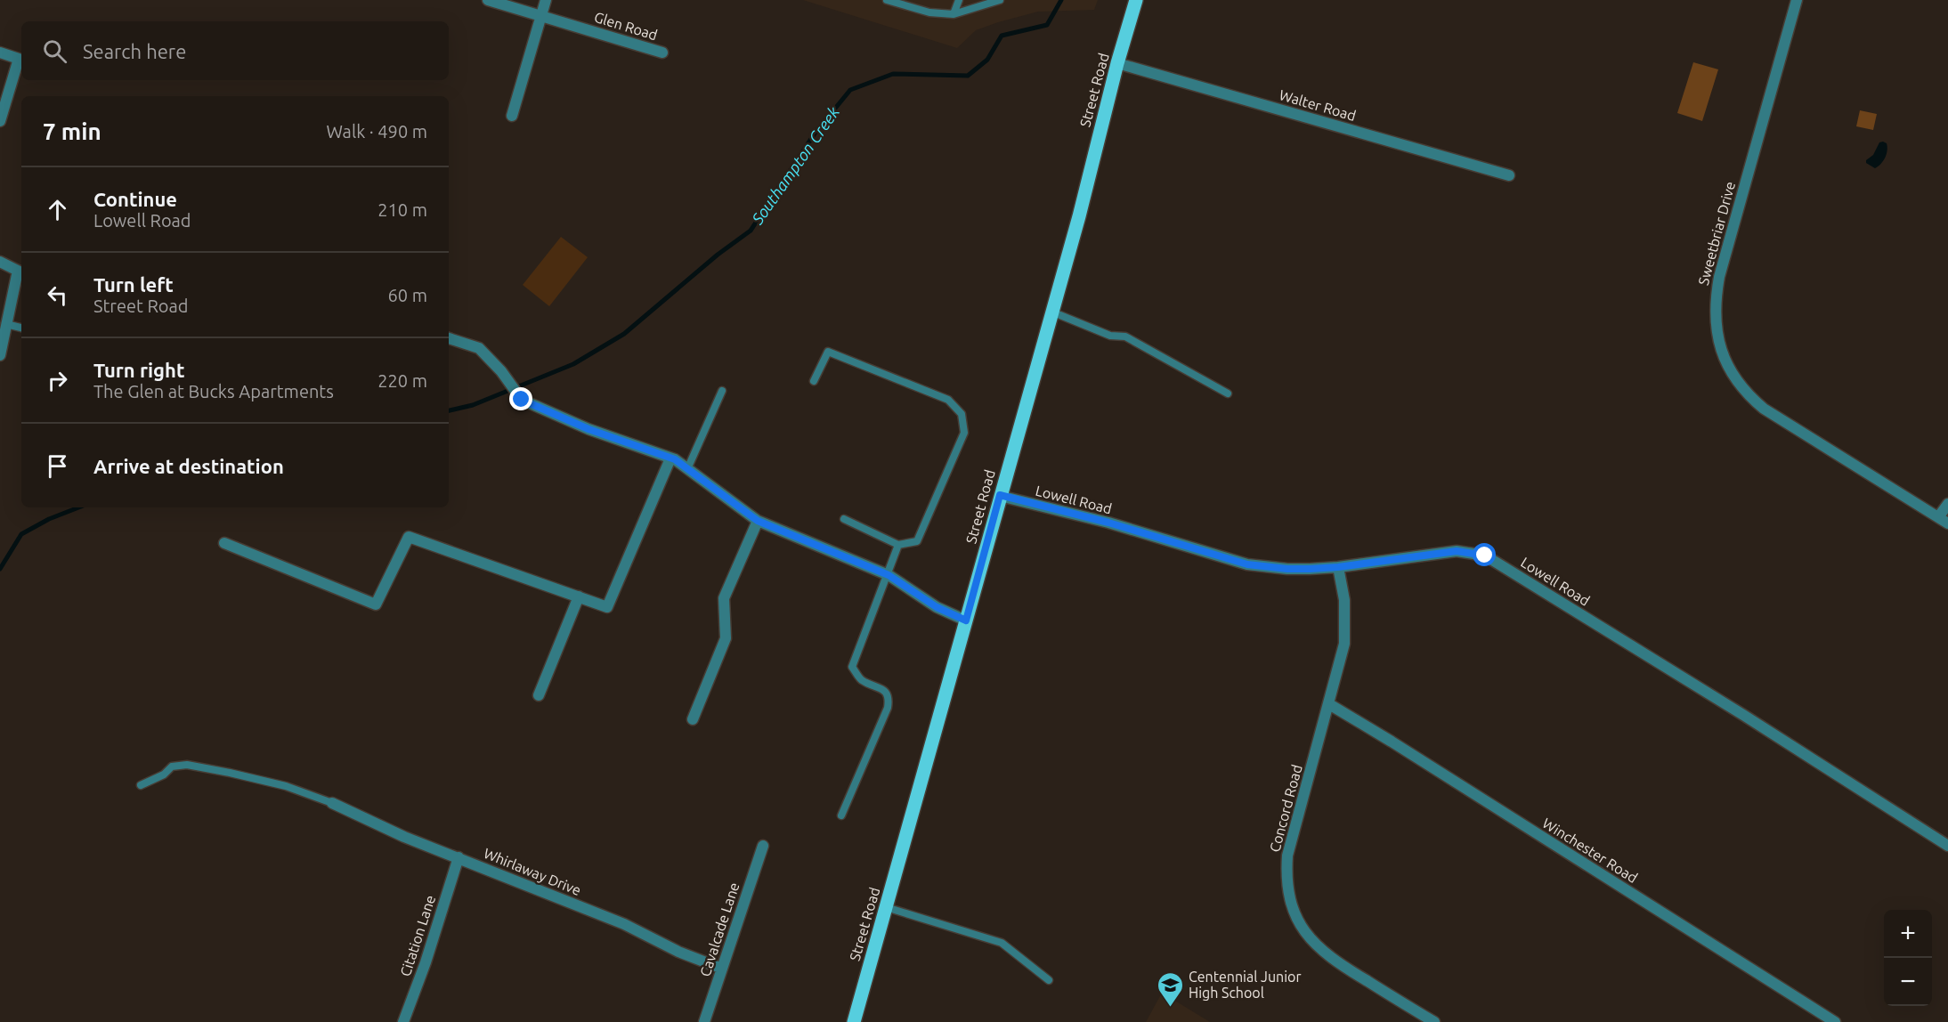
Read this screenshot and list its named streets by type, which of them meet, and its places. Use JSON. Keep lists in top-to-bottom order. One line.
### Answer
{"streets":{"main road":["Street Road"],"street":["Glen Road","Walter Road","Sweetbriar Drive","Lowell Road","Concord Road","Winchester Road","Whirlaway Drive","Cavalcade Lane","Citation Lane"]},"crossings":[["Street Road","Walter Road"],["Street Road","Lowell Road"],["Lowell Road","Concord Road"],["Concord Road","Winchester Road"],["Whirlaway Drive","Cavalcade Lane"],["Whirlaway Drive","Citation Lane"]],"water":["Southampton Creek"],"places":{"school or university":["Centennial Junior High School"]},"page":{"search":"Search here","heading":["7 min","Walk · 490 m"],"list":[["Continue","Lowell Road","210 m"],["Turn left","Street Road","60 m"],["Turn right","The Glen at Bucks Apartments","220 m"],"Arrive at destination"],"map_buttons":["+","−"]}}
